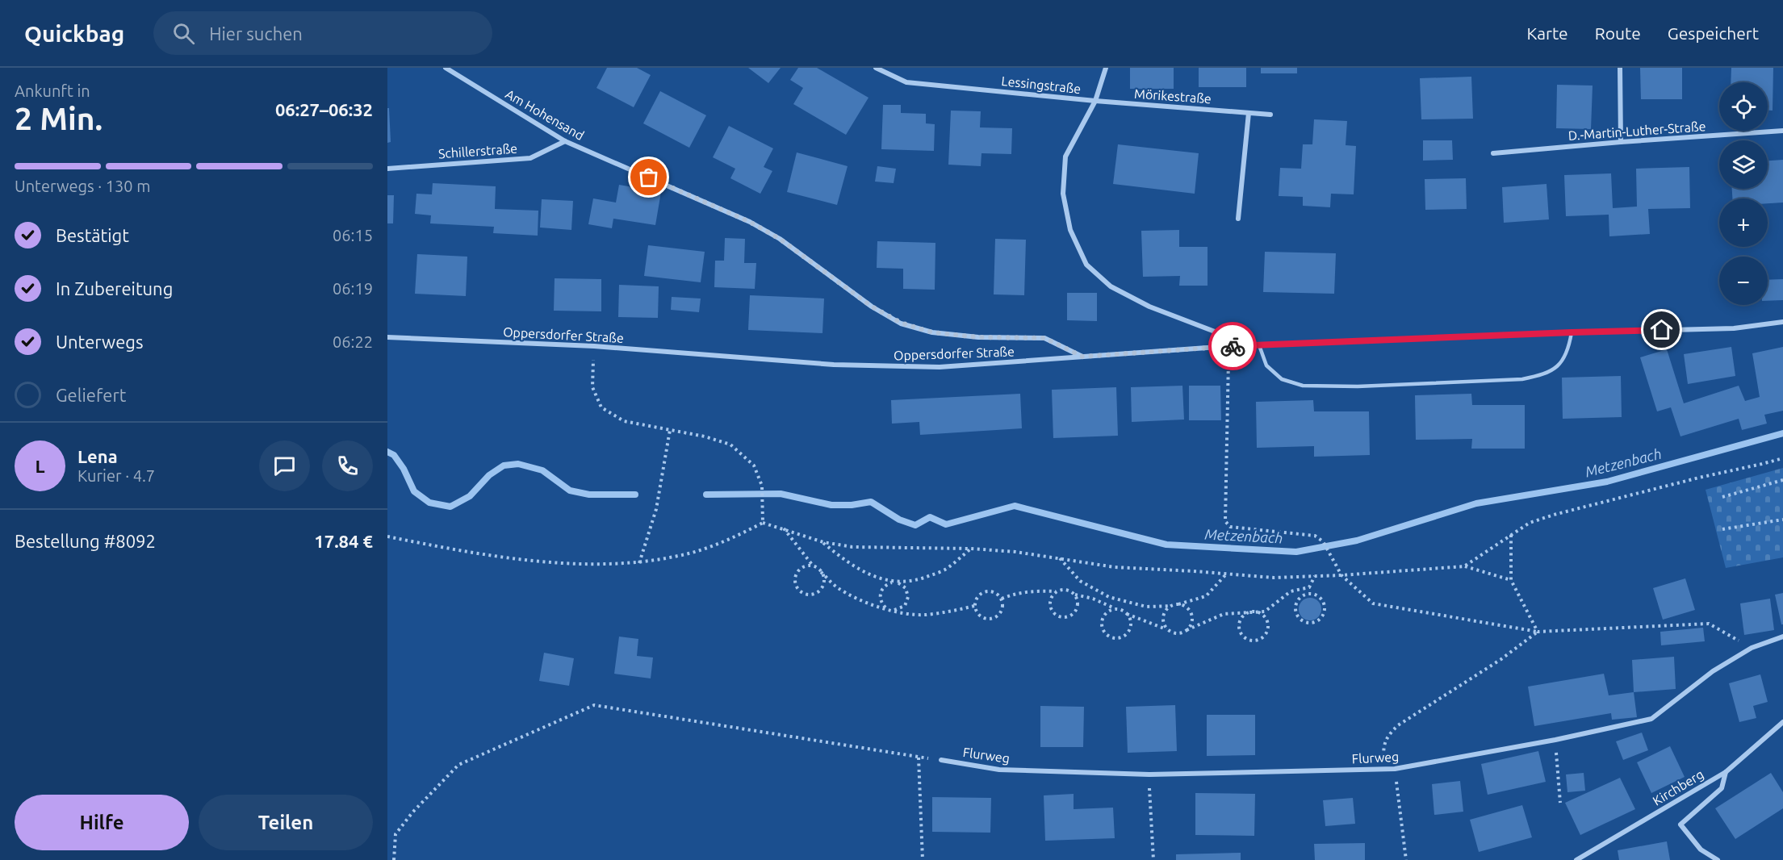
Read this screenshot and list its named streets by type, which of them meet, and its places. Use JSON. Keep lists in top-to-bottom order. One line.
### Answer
{"streets":{"street":["Lessingstraße","Mörikestraße","Am Hohensand","D.-Martin-Luther-Straße","Schillerstraße","Oppersdorfer Straße","Flurweg","Kirchberg"]},"crossings":[["Lessingstraße","Mörikestraße"],["Lessingstraße","Oppersdorfer Straße"],["Am Hohensand","Schillerstraße"],["Am Hohensand","Oppersdorfer Straße"]],"water":["Metzenbach"],"page":{"header":"Quickbag","search":"Hier suchen","nav":["Karte","Route","Gespeichert"],"heading":["2 Min.","Ankunft in","06:27–06:32"],"panel":["Lena","Kurier · 4.7","Bestellung #8092","17.84 €"],"map_buttons":["+","−"],"bar":"Unterwegs · 130 m","list":[["Bestätigt","06:15"],["In Zubereitung","06:19"],["Unterwegs","06:22"],"Geliefert"],"round":"L","buttons":["Hilfe","Teilen"]}}
